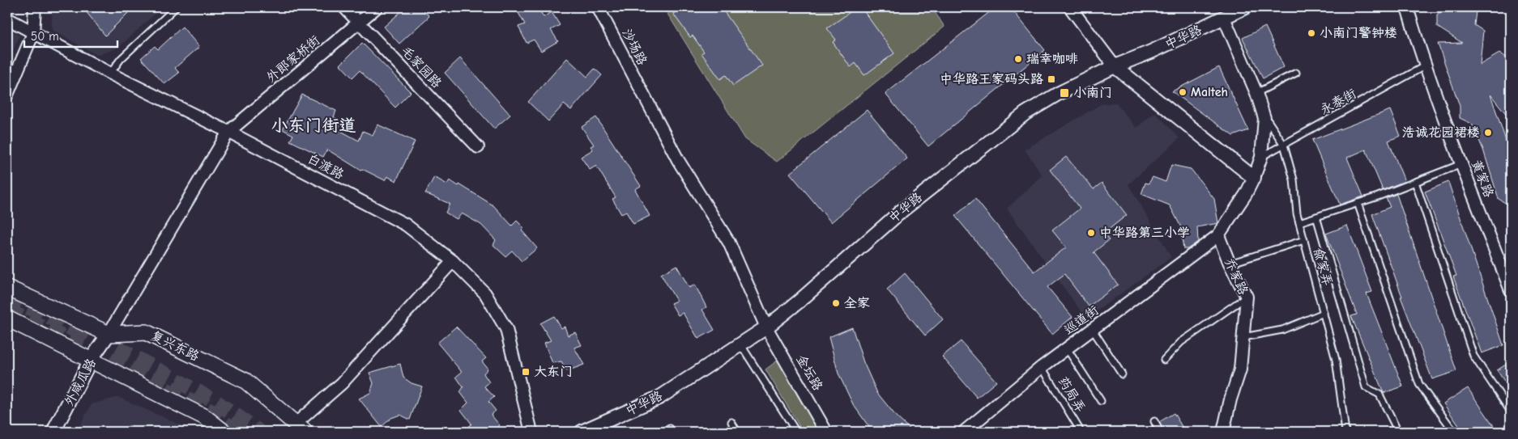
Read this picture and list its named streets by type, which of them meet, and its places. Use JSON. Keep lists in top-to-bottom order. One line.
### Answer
{"streets":{"main road":["复兴东路"],"street":["中华路","沙场路","外郎家桥街","毛家园路","白渡路","黄家路","乔家路","巡道街","金坛路","外咸瓜路"],"lane":["永泰街","俞家弄","药局弄"]},"crossings":[["中华路","沙场路"],["中华路","金坛路"],["沙场路","金坛路"],["外郎家桥街","毛家园路"],["外郎家桥街","白渡路"],["外郎家桥街","复兴东路"],["外郎家桥街","外咸瓜路"],["永泰街","黄家路"],["永泰街","俞家弄"],["乔家路","巡道街"],["巡道街","药局弄"],["复兴东路","外咸瓜路"]],"districts":["小东门街道"],"places":{"other":["小南门警钟楼","瑞幸咖啡","Malteh","浩诚花园裙楼","中华路第三小学","全家"],"transit":["中华路王家码头路","小南门","大东门"]},"scale_bar":"50 m"}
